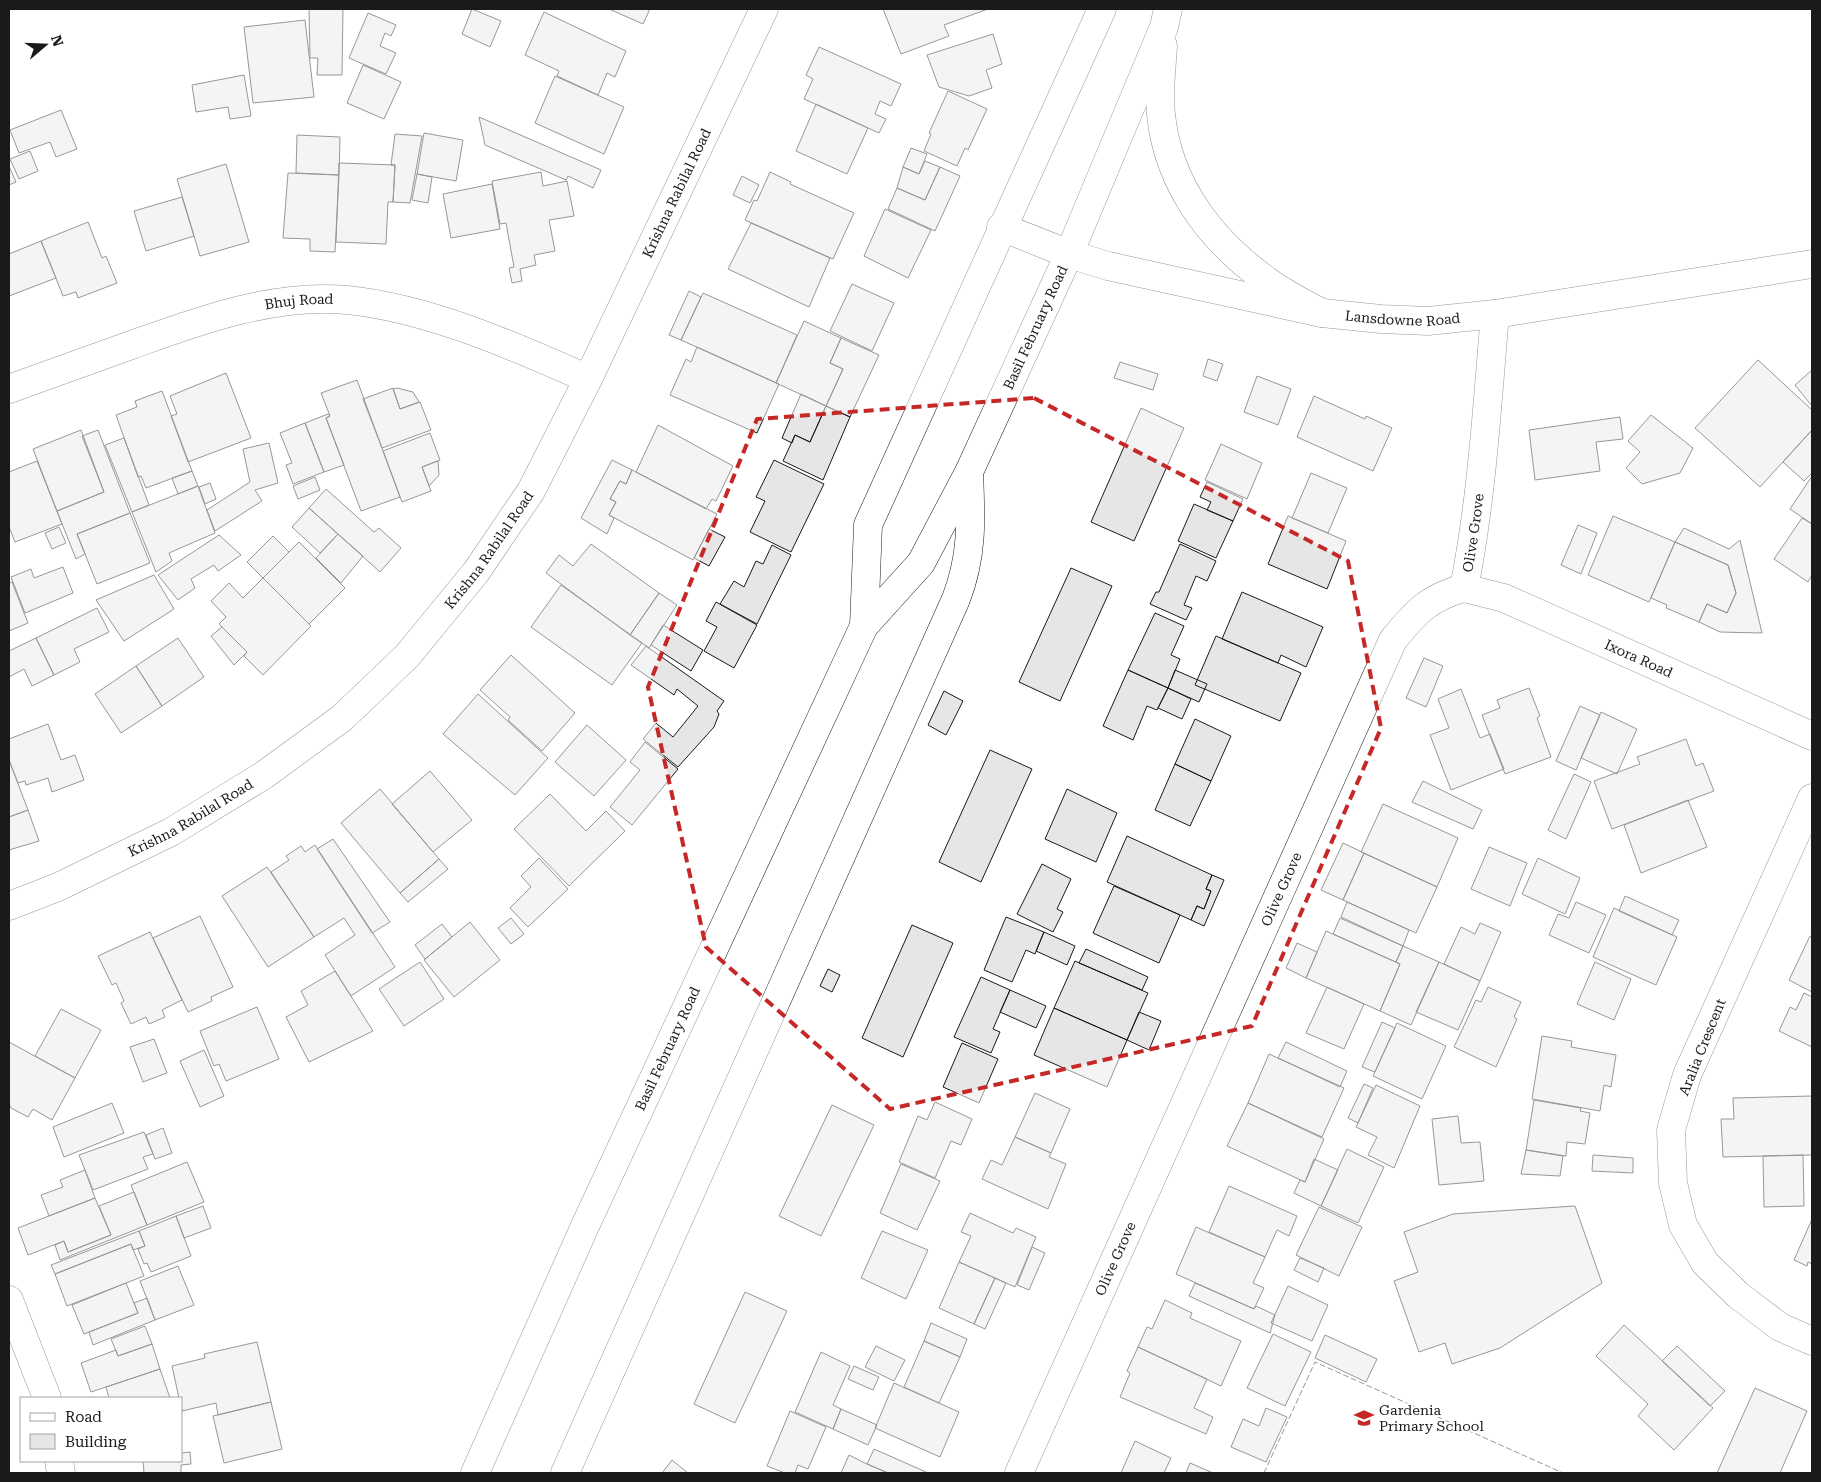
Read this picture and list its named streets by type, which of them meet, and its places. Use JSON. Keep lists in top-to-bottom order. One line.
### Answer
{"streets":{"street":["Krishna Rabilal Road","Bhuj Road","Lansdowne Road","Basil February Road","Olive Grove","Ixora Road","Aralia Crescent"]},"crossings":[["Krishna Rabilal Road","Bhuj Road"],["Lansdowne Road","Basil February Road"],["Lansdowne Road","Olive Grove"],["Olive Grove","Ixora Road"]],"places":{"school or university":["Gardenia Primary School"]},"legend":["Road","Building"],"north":"right"}
